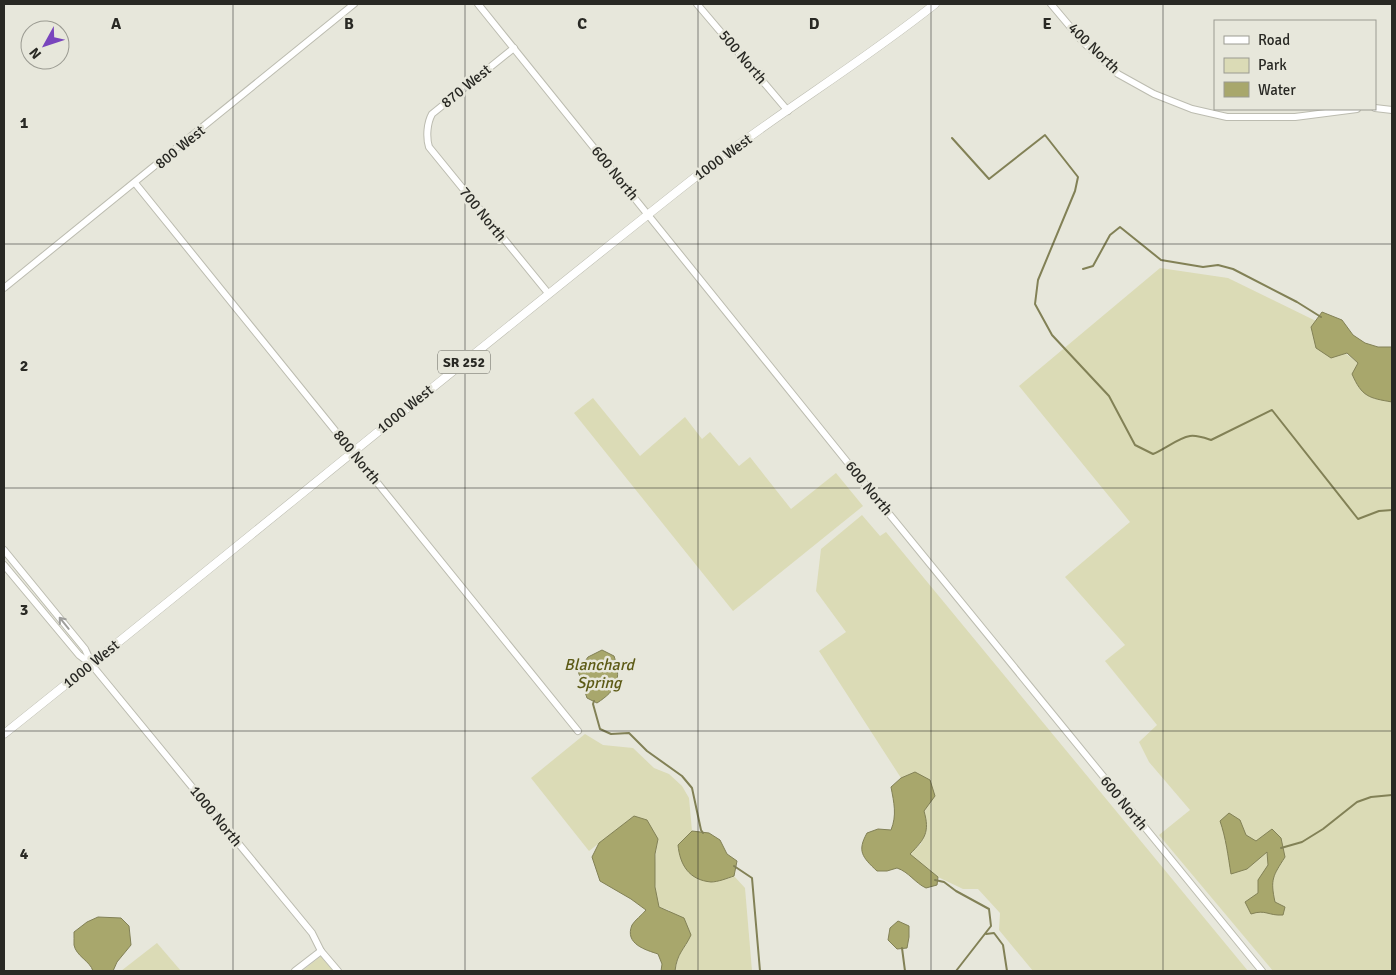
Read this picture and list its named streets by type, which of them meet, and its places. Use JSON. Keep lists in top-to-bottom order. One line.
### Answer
{"streets":{"main road":["1000 West","SR 252"],"street":["400 North","500 North","870 West","800 West","600 North","700 North","800 North","1000 North"]},"crossings":[["500 North","1000 West"],["870 West","600 North"],["870 West","700 North"],["800 West","800 North"],["1000 West","600 North"],["1000 West","700 North"],["1000 West","800 North"],["1000 West","1000 North"]],"water":["Blanchard Spring"],"legend":["Road","Park","Water"],"north":"bottom left","grid":{"columns":["A","B","C","D","E"],"rows":["1","2","3","4"]}}
